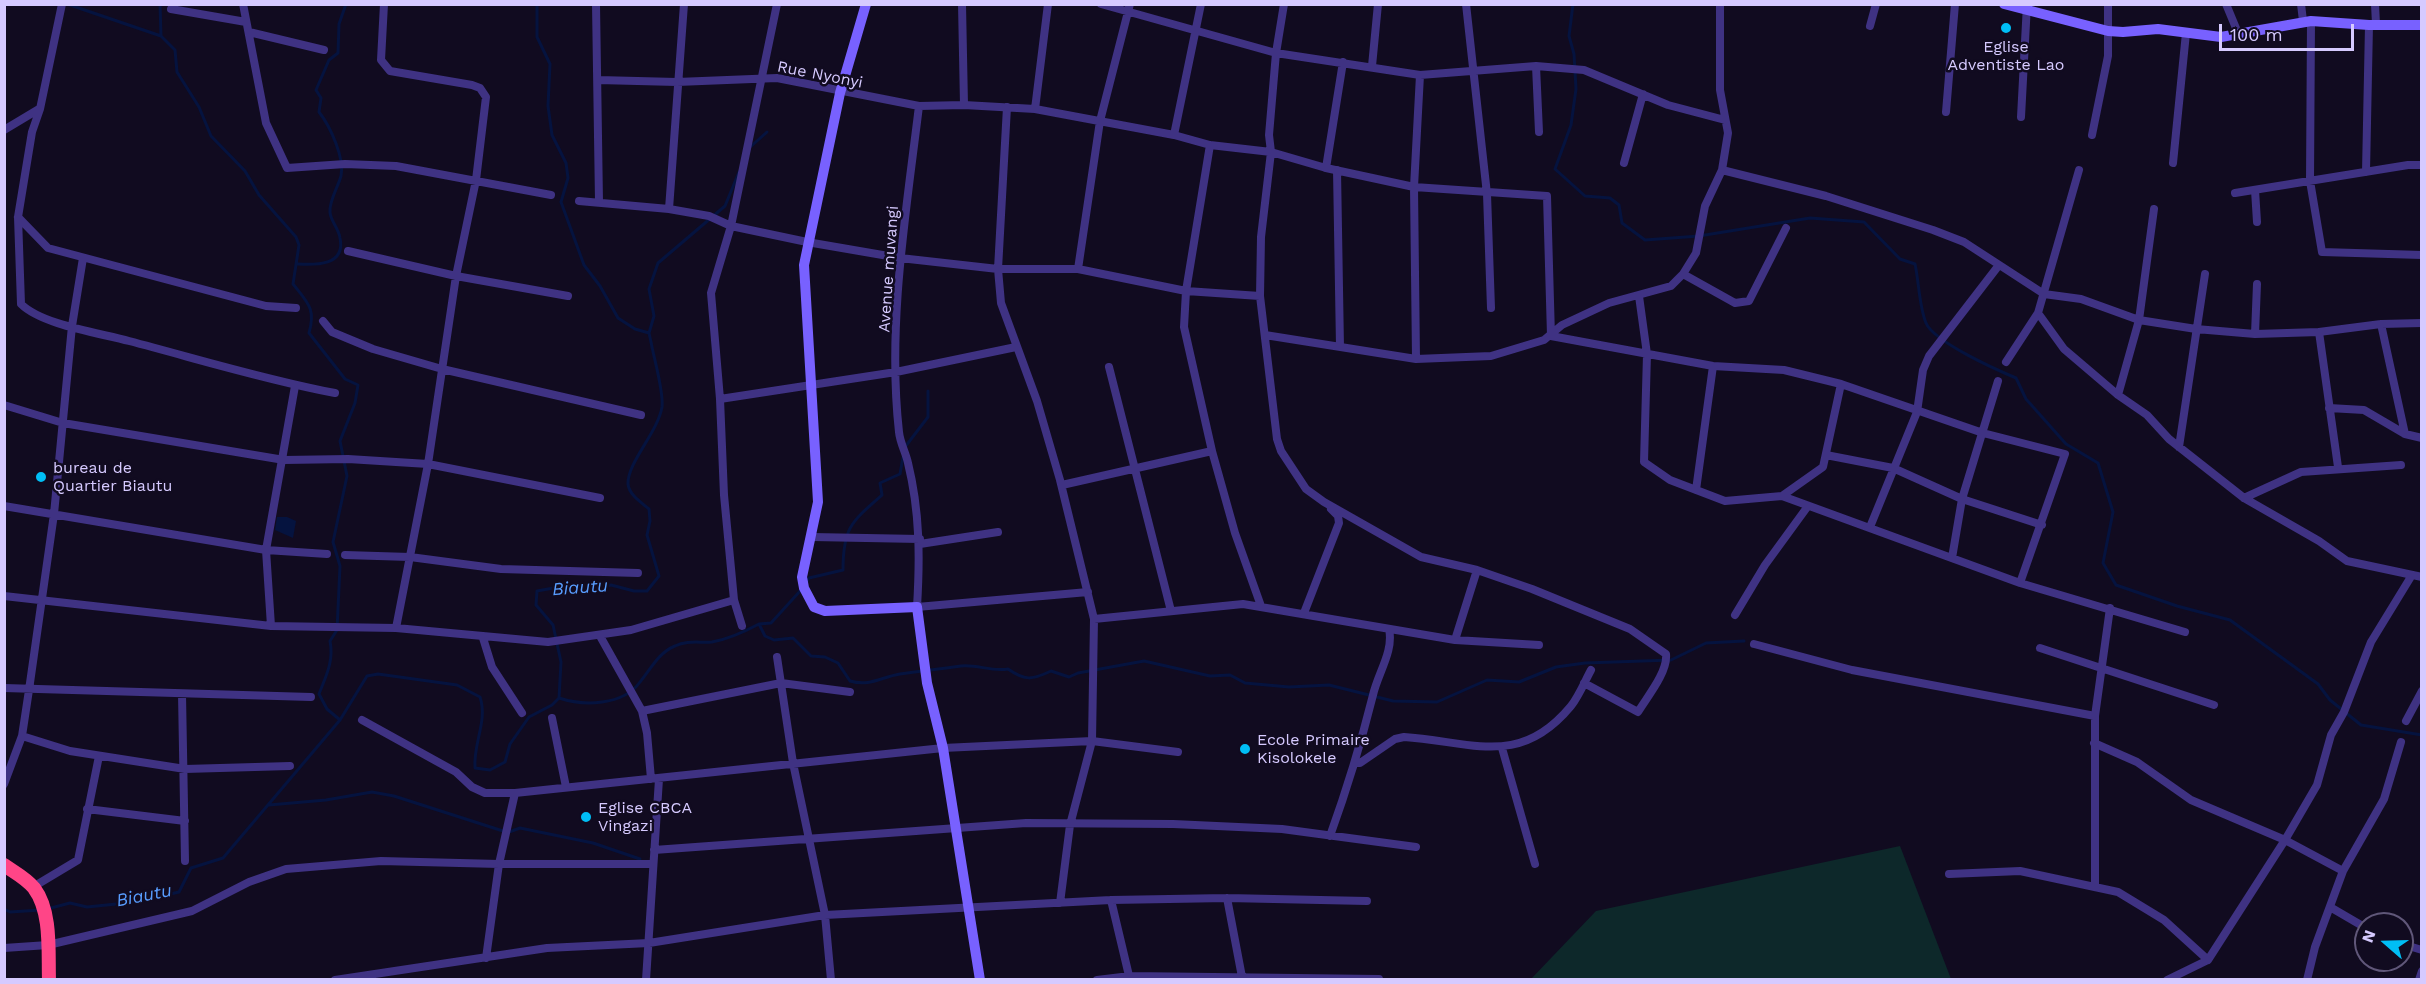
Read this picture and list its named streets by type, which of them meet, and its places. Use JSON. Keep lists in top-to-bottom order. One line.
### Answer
{"streets":{"street":["Rue Nyonyi","Avenue muvangi"]},"crossings":[["Rue Nyonyi","Avenue muvangi"]],"water":["Biautu"],"places":["Eglise Adventiste Lao","bureau de Quartier Biautu","Ecole Primaire Kisolokele","Eglise CBCA Vingazi"],"scale_bar":"100 m","north":"left"}
